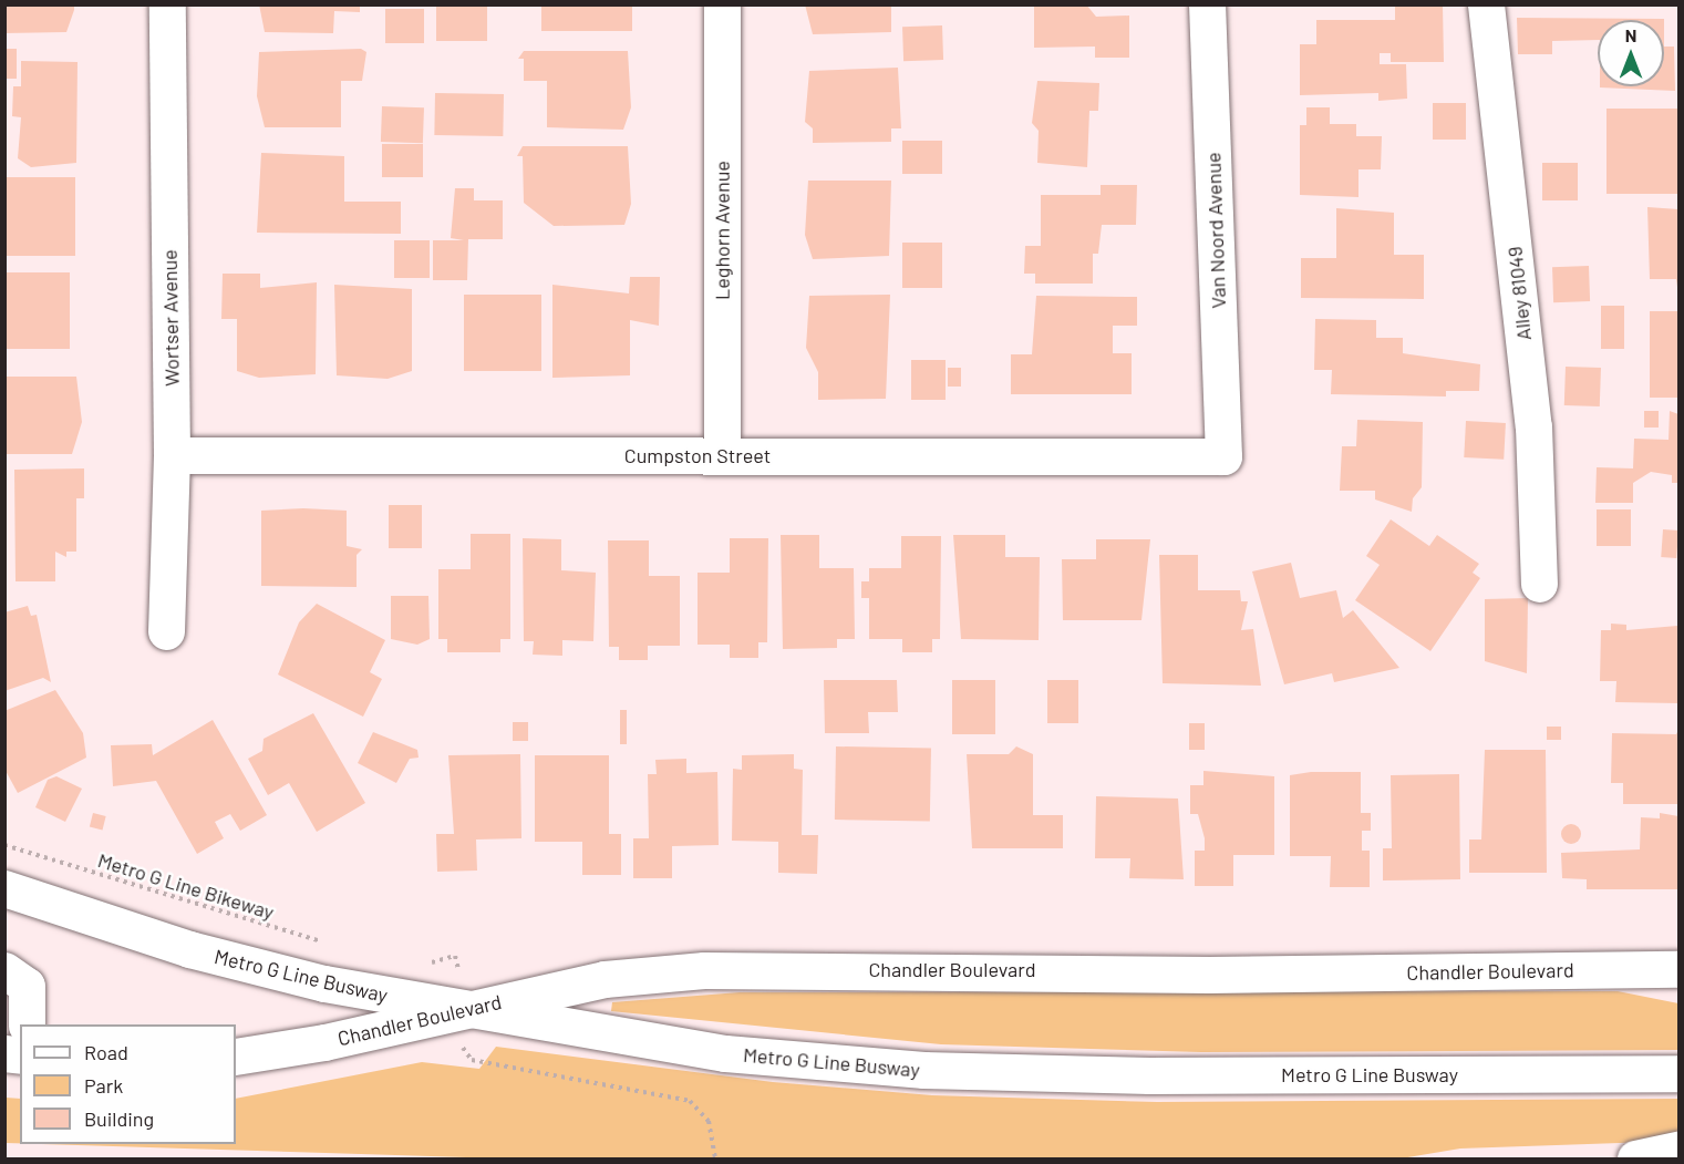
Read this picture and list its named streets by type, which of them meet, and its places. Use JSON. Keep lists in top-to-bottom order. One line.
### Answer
{"streets":{"street":["Leghorn Avenue","Van Noord Avenue","Alley 81049","Wortser Avenue","Cumpston Street","Chandler Boulevard","Metro G Line Busway"],"path":["Metro G Line Bikeway"]},"crossings":[["Leghorn Avenue","Cumpston Street"],["Van Noord Avenue","Cumpston Street"],["Wortser Avenue","Cumpston Street"],["Chandler Boulevard","Metro G Line Busway"]],"legend":["Road","Park","Building"],"north":"top"}
